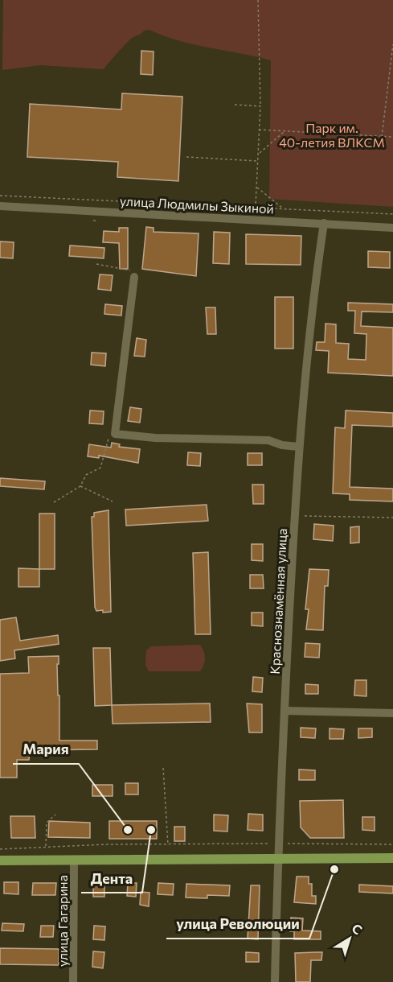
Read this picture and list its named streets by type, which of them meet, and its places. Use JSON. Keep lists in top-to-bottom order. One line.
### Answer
{"streets":{"street":["улица Людмилы Зыкиной","Краснознамённая улица","улица Гагарина"]},"crossings":[["улица Людмилы Зыкиной","Краснознамённая улица"]],"parks":["Парк им. 40-летия ВЛКСМ"],"places":["Мария","Дента","улица Революции"],"north":"top right"}
